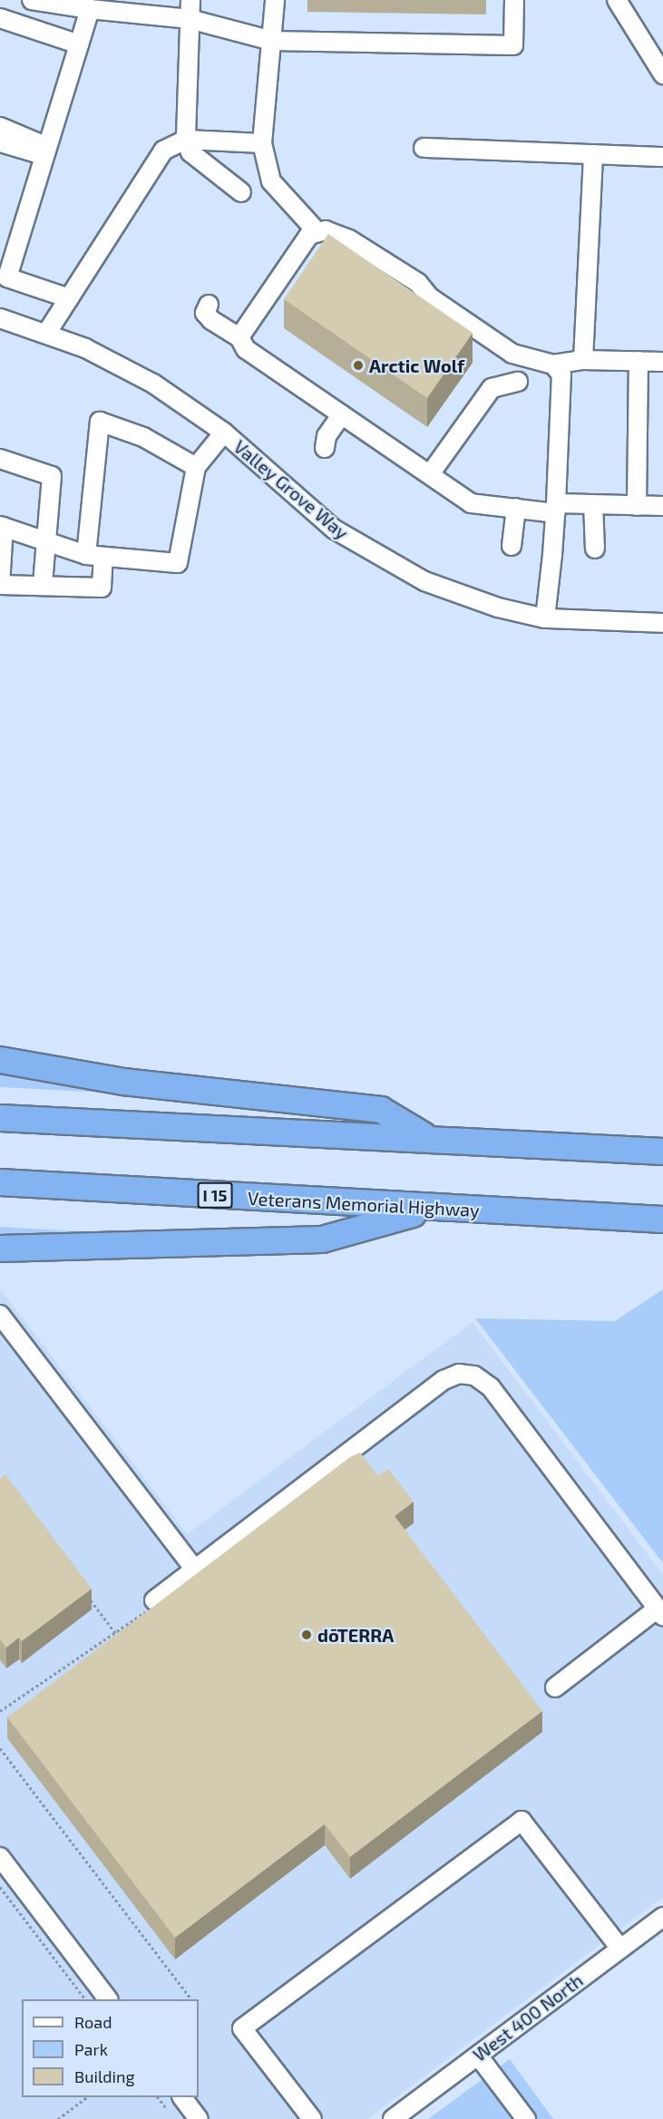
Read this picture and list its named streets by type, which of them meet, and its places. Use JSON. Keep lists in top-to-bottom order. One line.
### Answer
{"streets":{"highway":["I 15","Veterans Memorial Highway"],"street":["Valley Grove Way","West 400 North"]},"places":["Arctic Wolf","dōTERRA"],"legend":["Road","Park","Building"]}
